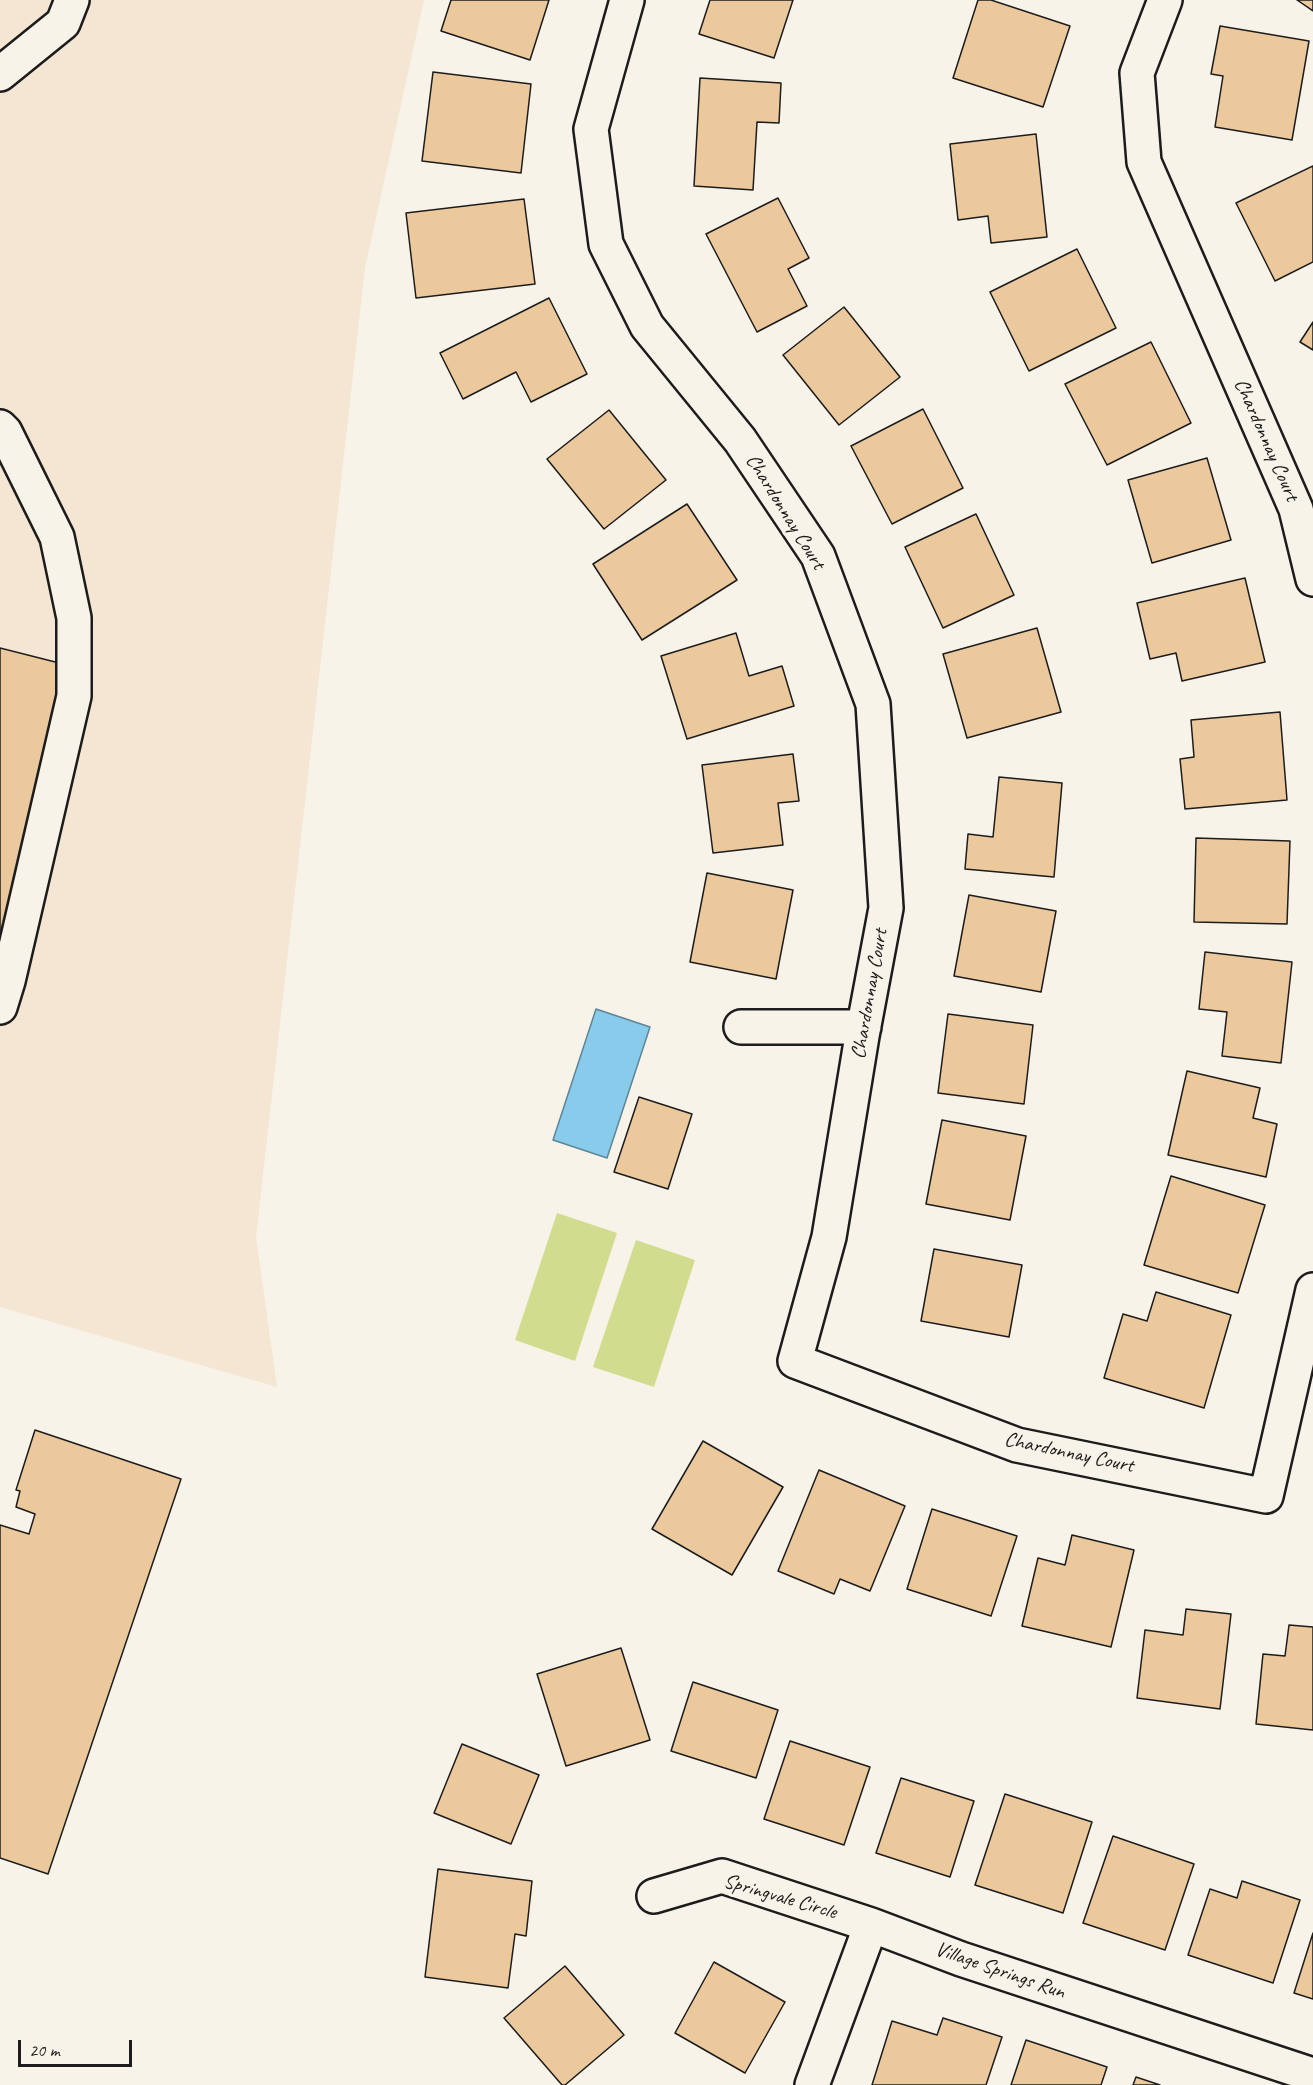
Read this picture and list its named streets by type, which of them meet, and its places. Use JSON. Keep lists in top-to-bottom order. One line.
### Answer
{"streets":{"street":["Chardonnay Court","Springvale Circle","Village Springs Run"]},"crossings":[["Springvale Circle","Village Springs Run"]],"scale_bar":"20 m"}
